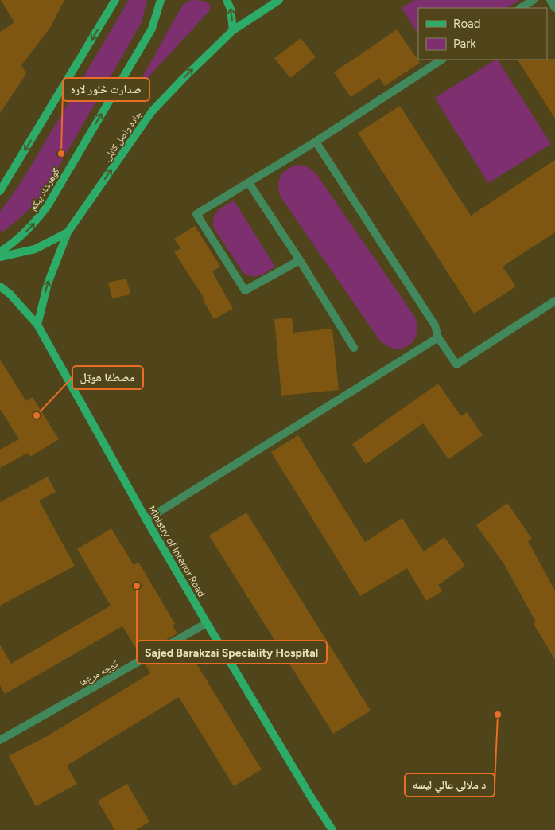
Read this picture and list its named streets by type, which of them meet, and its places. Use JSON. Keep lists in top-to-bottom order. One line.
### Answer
{"streets":{"street":["جاده واصل کابلی","گوهرشاد بیگم","Ministry of Interior Road","کوچه مرغ‌ها"]},"crossings":[["جاده واصل کابلی","Ministry of Interior Road"],["Ministry of Interior Road","کوچه مرغ‌ها"]],"one_way":["جاده واصل کابلی"],"places":["صدارت څلور لاره","مصطفا هوټل","Sajed Barakzai Speciality Hospital","د ملالۍ عالي لیسه"],"legend":["Road","Park"]}
